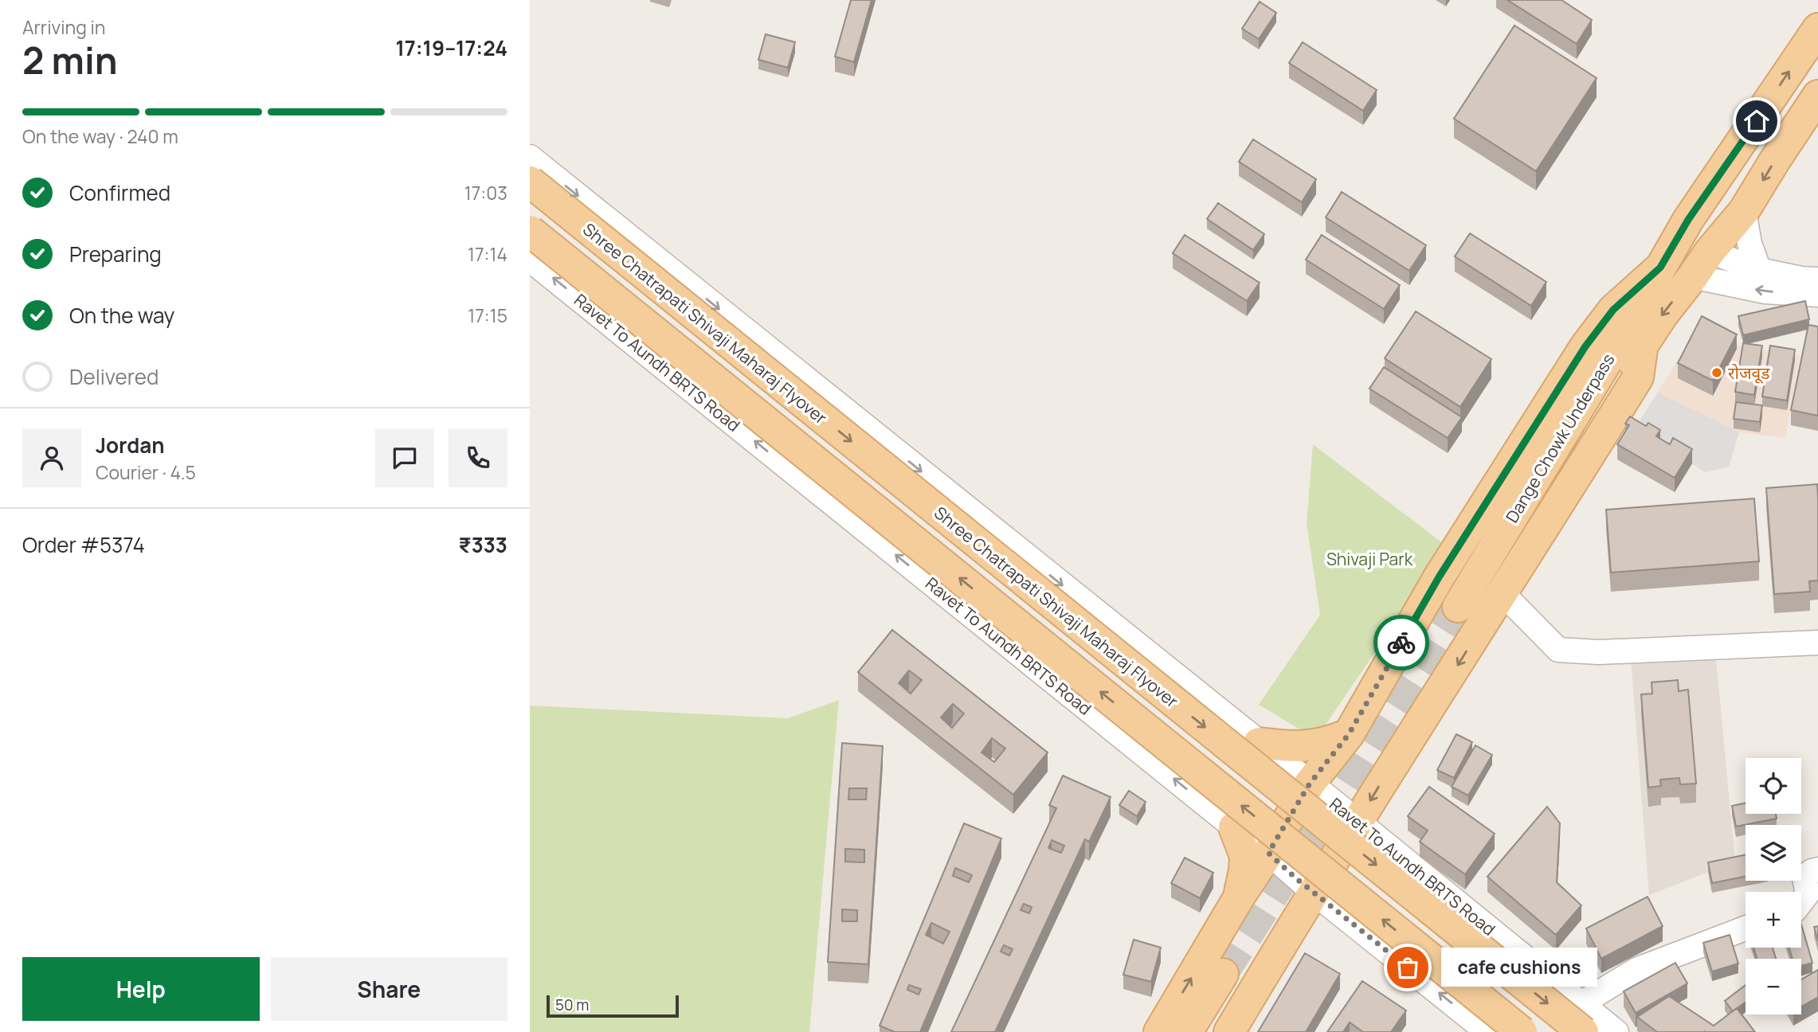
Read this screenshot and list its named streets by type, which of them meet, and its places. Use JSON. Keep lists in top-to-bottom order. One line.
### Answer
{"streets":{"main road":["Shree Chatrapati Shivaji Maharaj Flyover","Dange Chowk Underpass"],"street":["Ravet To Aundh BRTS Road"]},"crossings":[["Shree Chatrapati Shivaji Maharaj Flyover","Ravet To Aundh BRTS Road"]],"parks":["Shivaji Park"],"places":["रोजवूड","cafe cushions"],"scale_bar":"50 m","page":{"heading":["2 min","Arriving in","17:19–17:24"],"panel":["Jordan","Courier · 4.5","Order #5374","₹333"],"bar":"On the way · 240 m","list":[["Confirmed","17:03"],["Preparing","17:14"],["On the way","17:15"],"Delivered"],"map_buttons":["+","−"],"buttons":["Help","Share"],"bubble":"cafe cushions","scale":"50 m"}}
